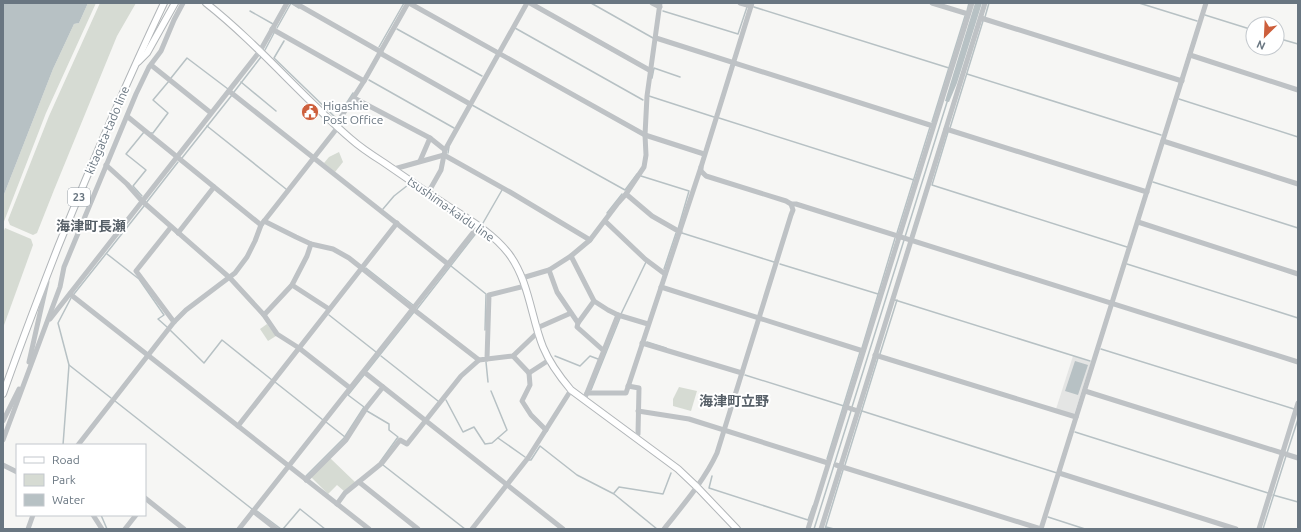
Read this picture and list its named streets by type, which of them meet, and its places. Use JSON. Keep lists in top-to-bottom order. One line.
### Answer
{"streets":{"main road":["kitagata-tado line","23","tsushima-kaidu line"]},"districts":["海津町長瀬","海津町立野"],"places":{"public building":["Higashie Post Office"]},"legend":["Road","Park","Water"],"north":"bottom left"}
